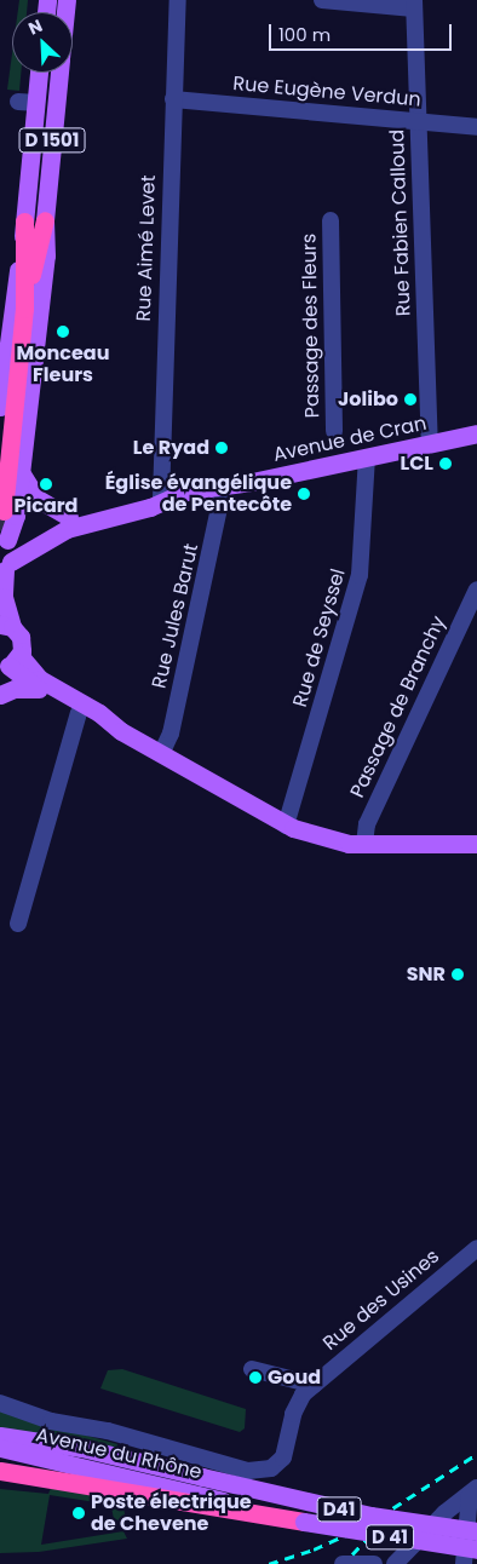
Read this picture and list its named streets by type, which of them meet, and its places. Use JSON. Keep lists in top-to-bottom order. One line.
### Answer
{"streets":{"highway":["D 1501"],"main road":["Avenue de Cran","Avenue du Rhône","D41","D 41"],"street":["Rue Eugène Verdun","Rue Fabien Calloud","Rue Aimé Levet","Passage des Fleurs","Rue Jules Barut","Rue de Seyssel","Passage de Branchy","Rue des Usines"]},"crossings":[["Rue Eugène Verdun","Rue Fabien Calloud"],["Rue Eugène Verdun","Rue Aimé Levet"],["Rue Fabien Calloud","Avenue de Cran"],["Rue Aimé Levet","Avenue de Cran"],["Avenue de Cran","Rue Jules Barut"],["Avenue de Cran","Rue de Seyssel"]],"places":["Monceau Fleurs","Jolibo","Le Ryad","LCL","Picard","Église évangélique de Pentecôte","SNR","Goud","Poste électrique de Chevene"],"scale_bar":"100 m","north":"top left"}
